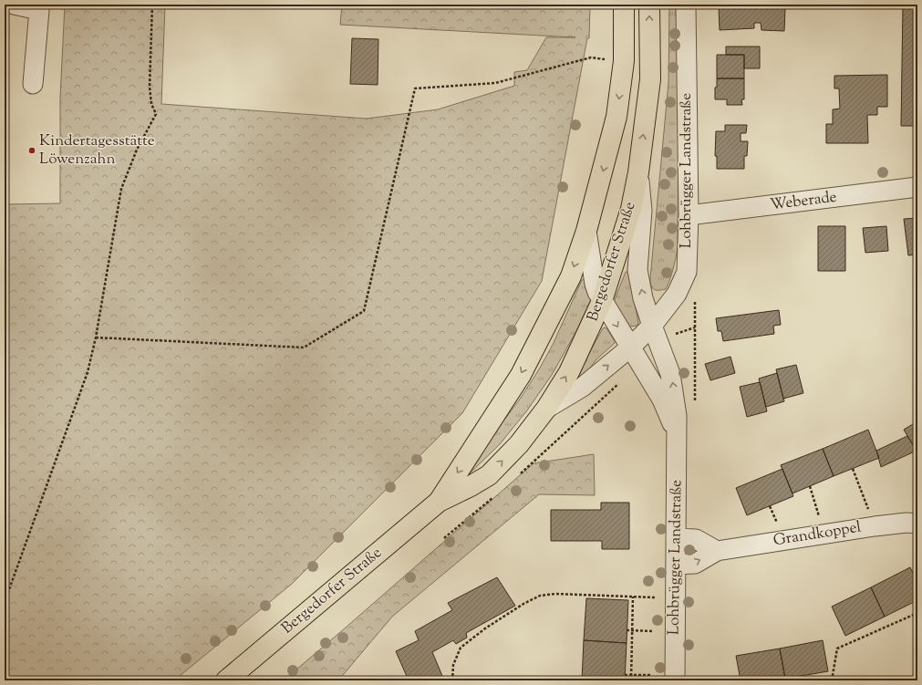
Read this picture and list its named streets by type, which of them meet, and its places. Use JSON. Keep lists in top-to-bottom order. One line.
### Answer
{"streets":{"main road":["Bergedorfer Straße"],"street":["Lohbrügger Landstraße","Weberade","Grandkoppel"]},"crossings":[["Lohbrügger Landstraße","Weberade"],["Lohbrügger Landstraße","Bergedorfer Straße"],["Lohbrügger Landstraße","Grandkoppel"]],"places":["Kindertagesstätte Löwenzahn"]}
